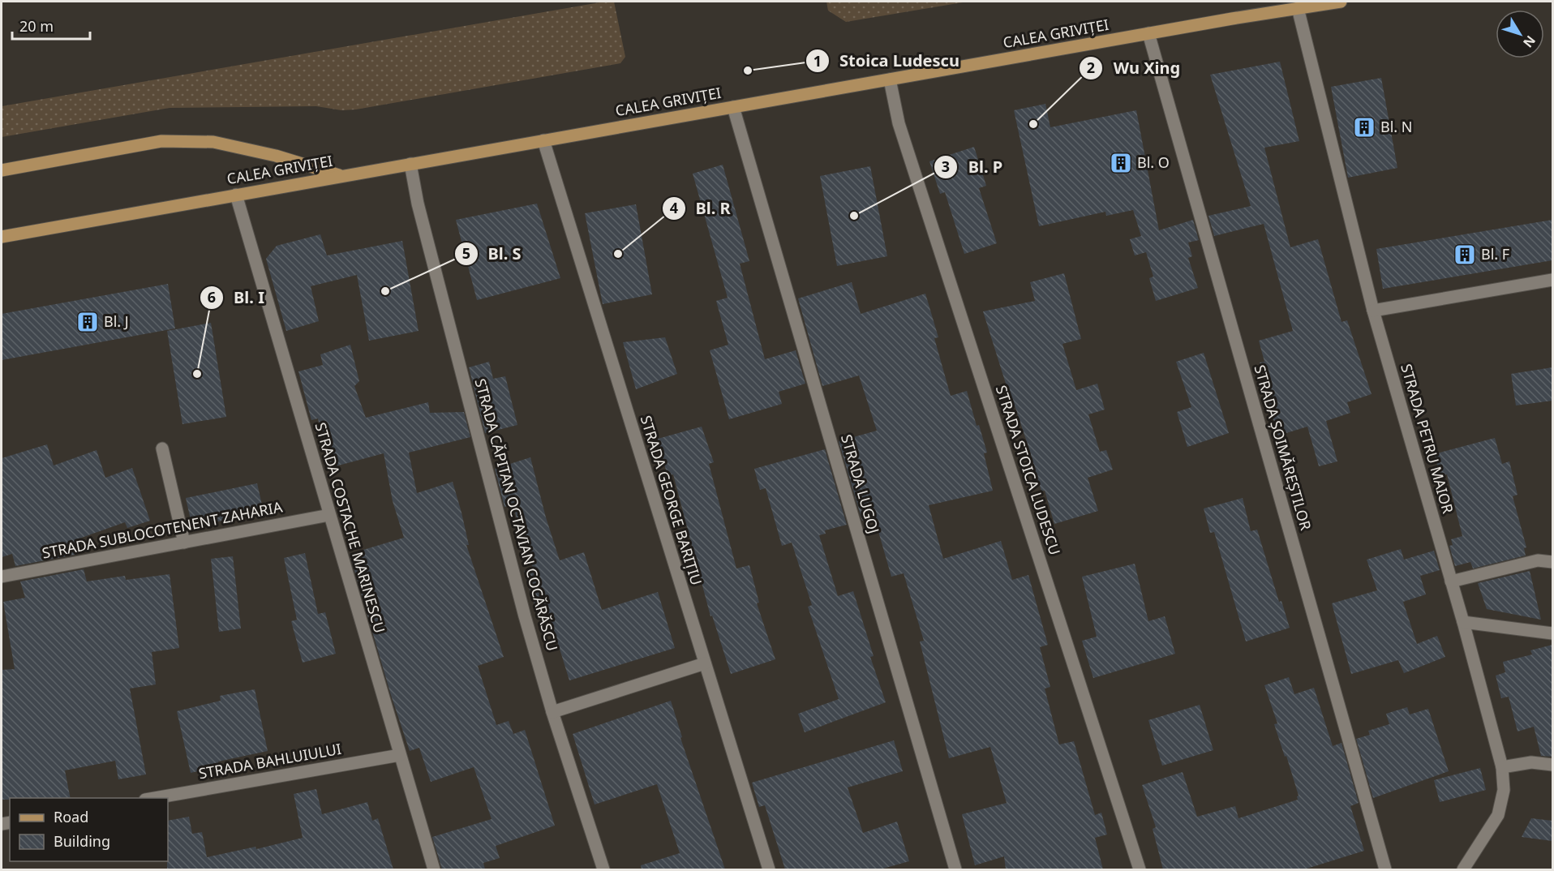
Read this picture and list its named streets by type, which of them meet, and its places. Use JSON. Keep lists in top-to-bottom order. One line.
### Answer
{"streets":{"main road":["CALEA GRIVIȚEI"],"street":["STRADA PETRU MAIOR","STRADA ȘOIMĂREȘTILOR","STRADA STOICA LUDESCU","STRADA LUGOJ","STRADA GEORGE BARIȚIU","STRADA CĂPITAN OCTAVIAN COCĂRĂSCU","STRADA COSTACHE MARINESCU","STRADA SUBLOCOTENENT ZAHARIA","STRADA BAHLUIULUI"]},"crossings":[["CALEA GRIVIȚEI","STRADA PETRU MAIOR"],["CALEA GRIVIȚEI","STRADA ȘOIMĂREȘTILOR"],["CALEA GRIVIȚEI","STRADA STOICA LUDESCU"],["CALEA GRIVIȚEI","STRADA LUGOJ"],["CALEA GRIVIȚEI","STRADA GEORGE BARIȚIU"],["CALEA GRIVIȚEI","STRADA CĂPITAN OCTAVIAN COCĂRĂSCU"],["CALEA GRIVIȚEI","STRADA COSTACHE MARINESCU"],["STRADA COSTACHE MARINESCU","STRADA SUBLOCOTENENT ZAHARIA"],["STRADA COSTACHE MARINESCU","STRADA BAHLUIULUI"]],"places":{"other":["Stoica Ludescu","Wu Xing","Bl. P","Bl. R","Bl. S","Bl. I"],"building":["Bl. N","Bl. O","Bl. F","Bl. J"]},"legend":["Road","Building"],"scale_bar":"20 m","north":"bottom right"}
